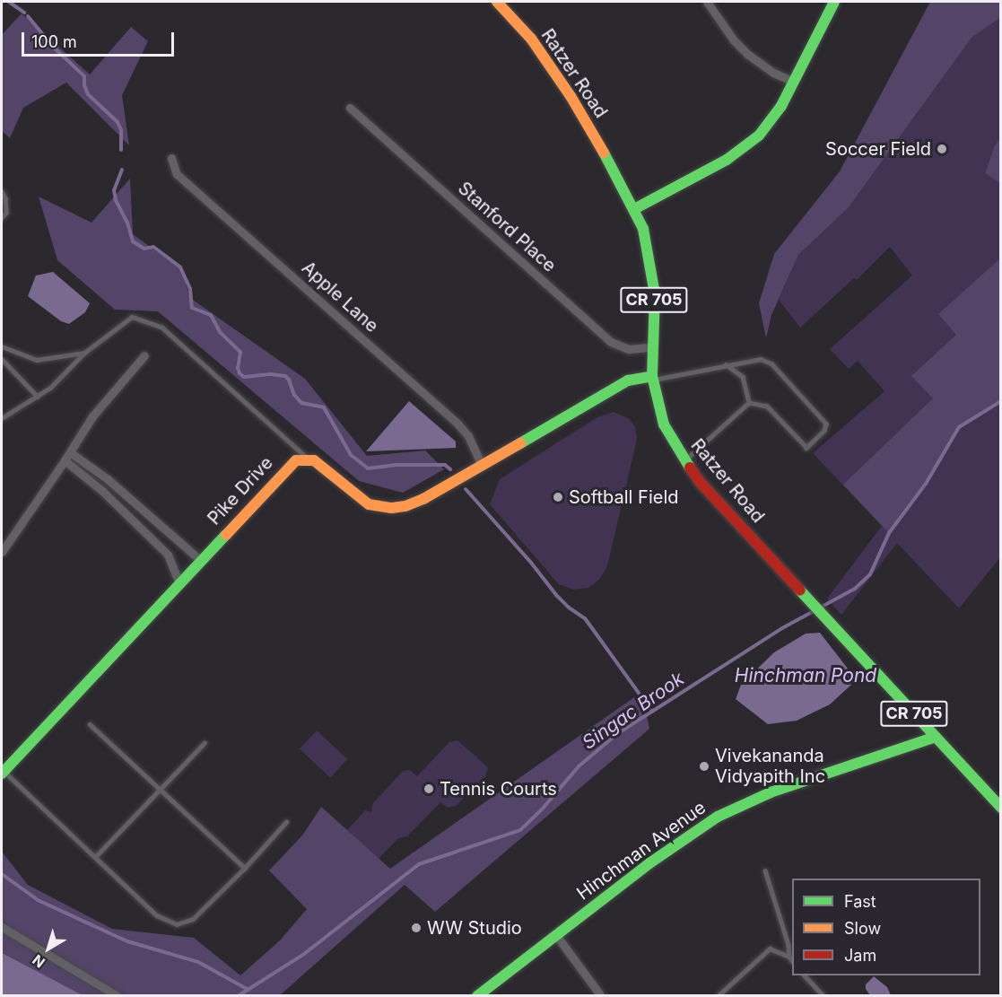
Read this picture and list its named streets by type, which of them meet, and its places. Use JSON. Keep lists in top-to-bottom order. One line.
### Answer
{"streets":{"street":["Ratzer Road","Stanford Place","Apple Lane","CR 705","Pike Drive","Hinchman Avenue"]},"crossings":[["Ratzer Road","Stanford Place"],["Ratzer Road","Hinchman Avenue"]],"water":["Hinchman Pond","Singac Brook"],"places":["Soccer Field","Softball Field","Vivekananda Vidyapith Inc","Tennis Courts","WW Studio"],"legend":["Fast","Slow","Jam"],"scale_bar":"100 m","north":"bottom left"}
